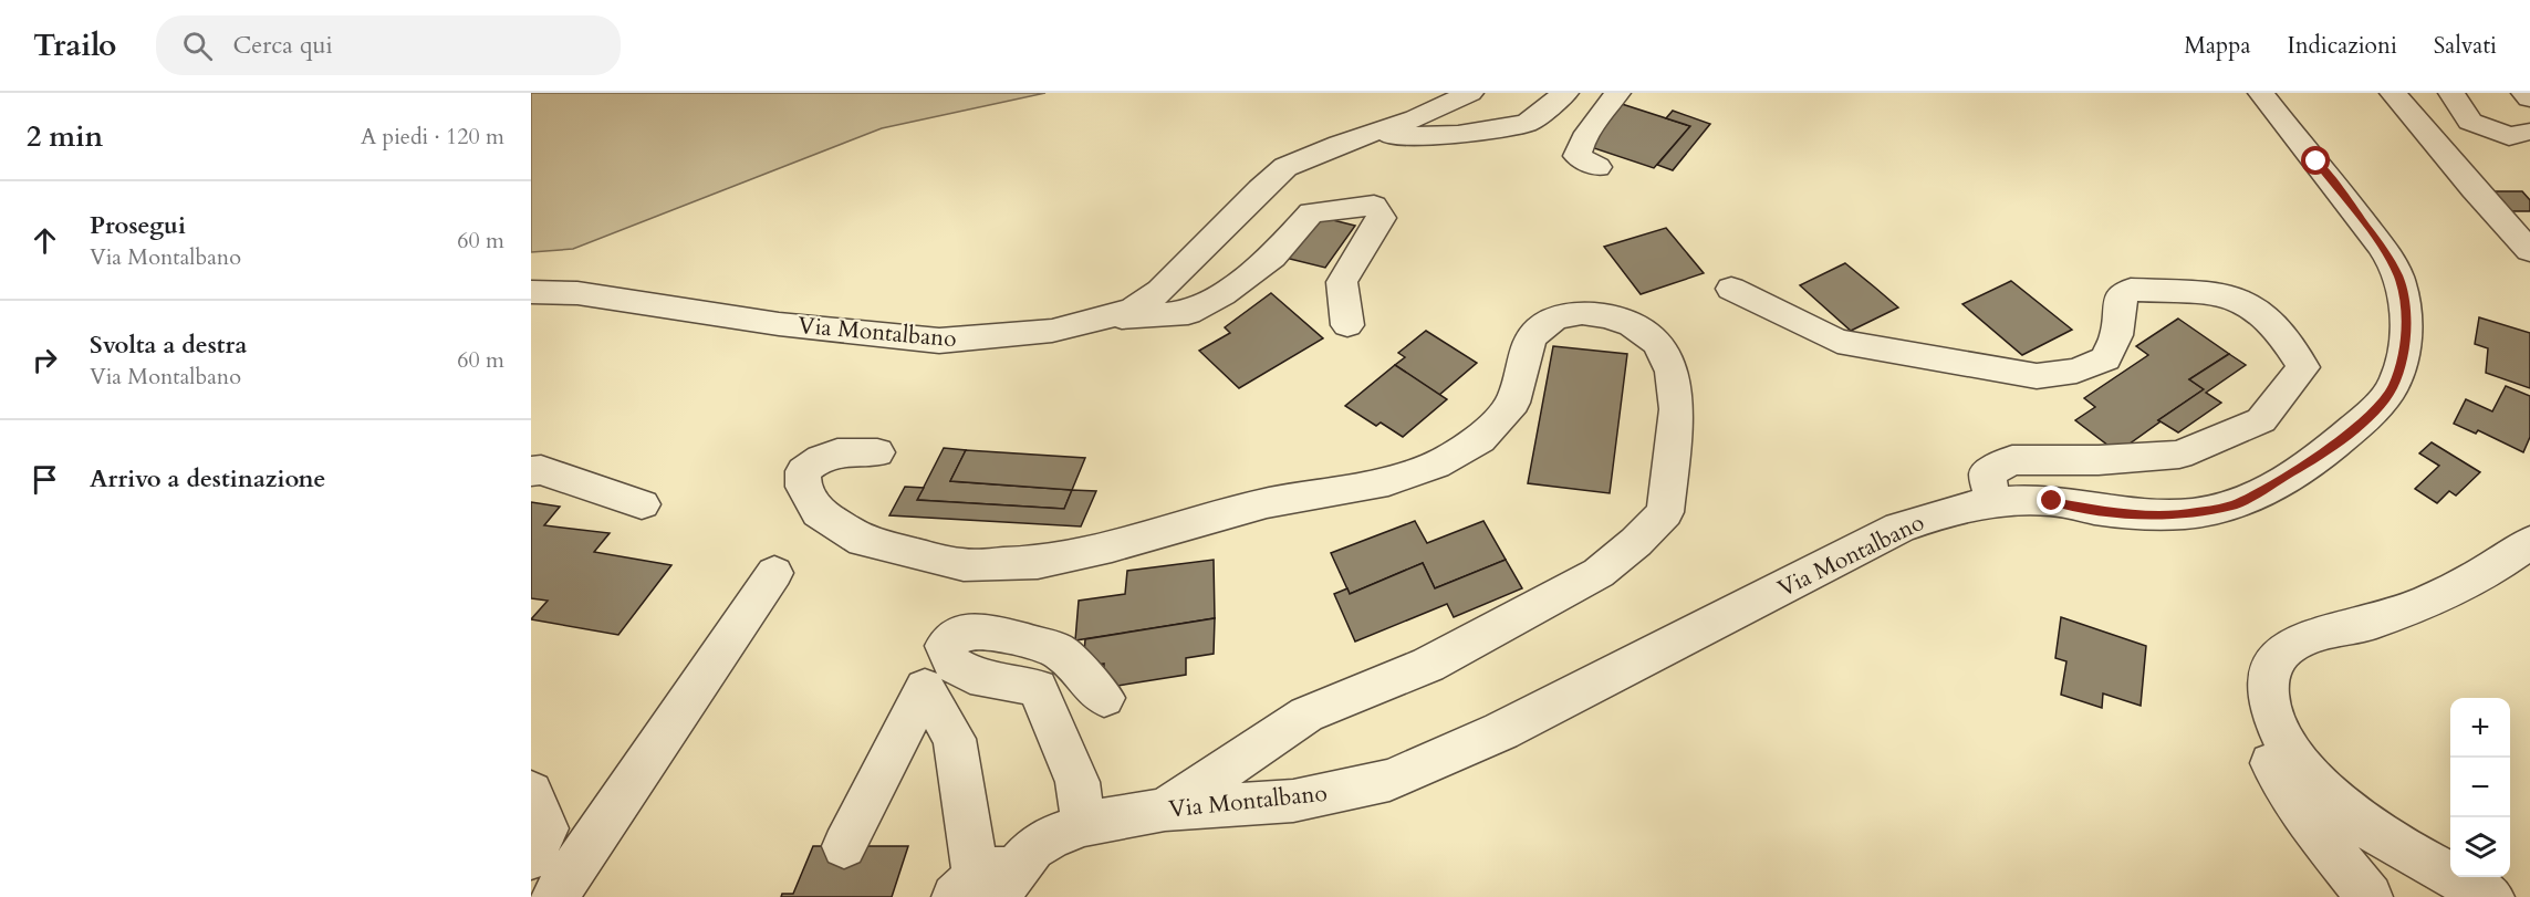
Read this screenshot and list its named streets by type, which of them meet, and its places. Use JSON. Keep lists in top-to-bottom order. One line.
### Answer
{"streets":{"street":["Via Montalbano"]},"page":{"header":"Trailo","search":"Cerca qui","nav":["Mappa","Indicazioni","Salvati"],"heading":["2 min","A piedi · 120 m"],"list":[["Prosegui","Via Montalbano","60 m"],["Svolta a destra","Via Montalbano","60 m"],"Arrivo a destinazione"],"map_buttons":["+","−"]}}
